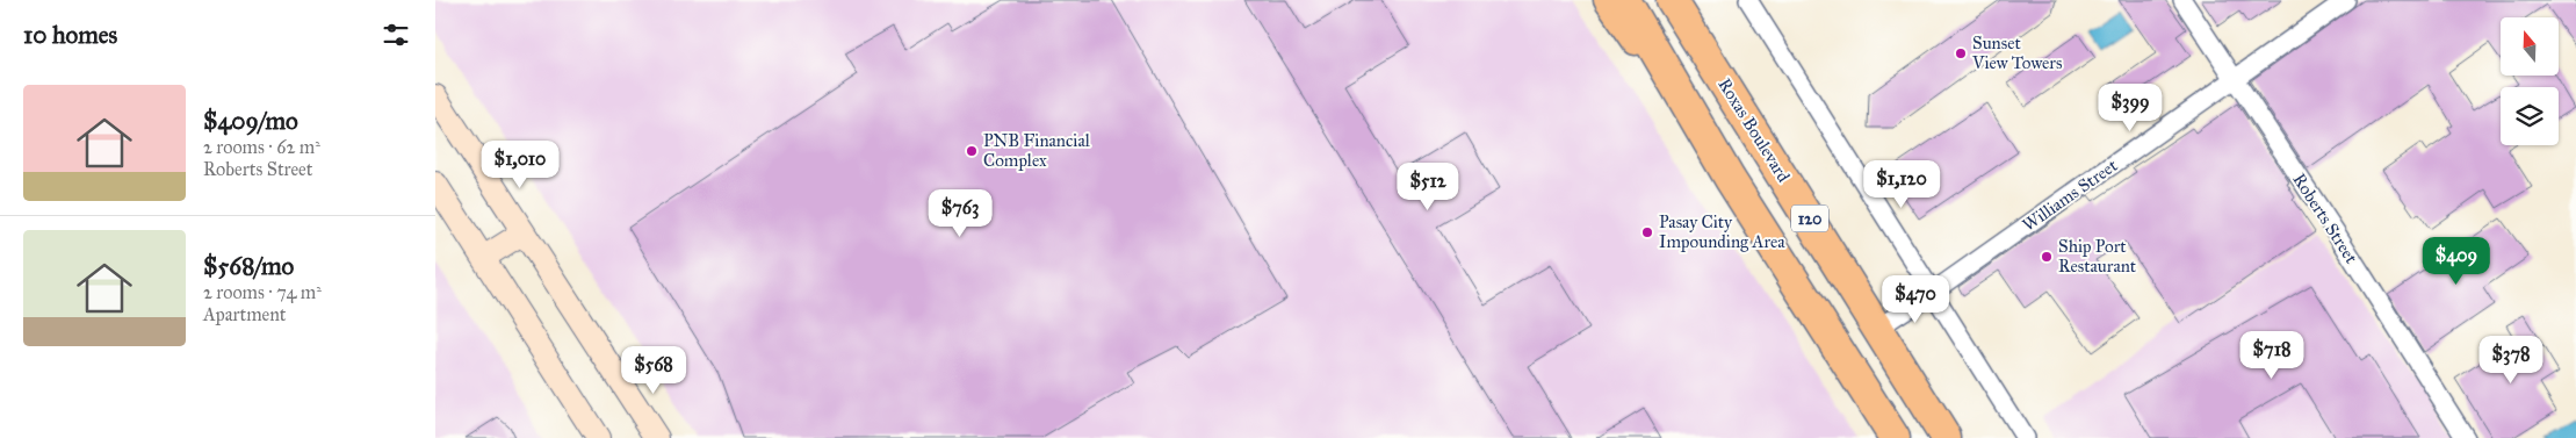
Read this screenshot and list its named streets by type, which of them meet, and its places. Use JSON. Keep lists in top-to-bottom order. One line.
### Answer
{"streets":{"highway":["Roxas Boulevard","120"],"street":["Williams Street","Roberts Street"]},"crossings":[["Roxas Boulevard","Williams Street"],["Williams Street","Roberts Street"]],"places":["Sunset View Towers","PNB Financial Complex","Pasay City Impounding Area","Ship Port Restaurant"],"north":"top","page":{"heading":"10 homes","list":[{"name":"$409/mo","note":"2 rooms · 62 m² · Roberts Street"},{"name":"$568/mo","note":"2 rooms · 74 m² · Apartment"}],"price":["$399","$1,010","$1,120","$512","$763","$409","$470","$718","$378","$568"]}}
